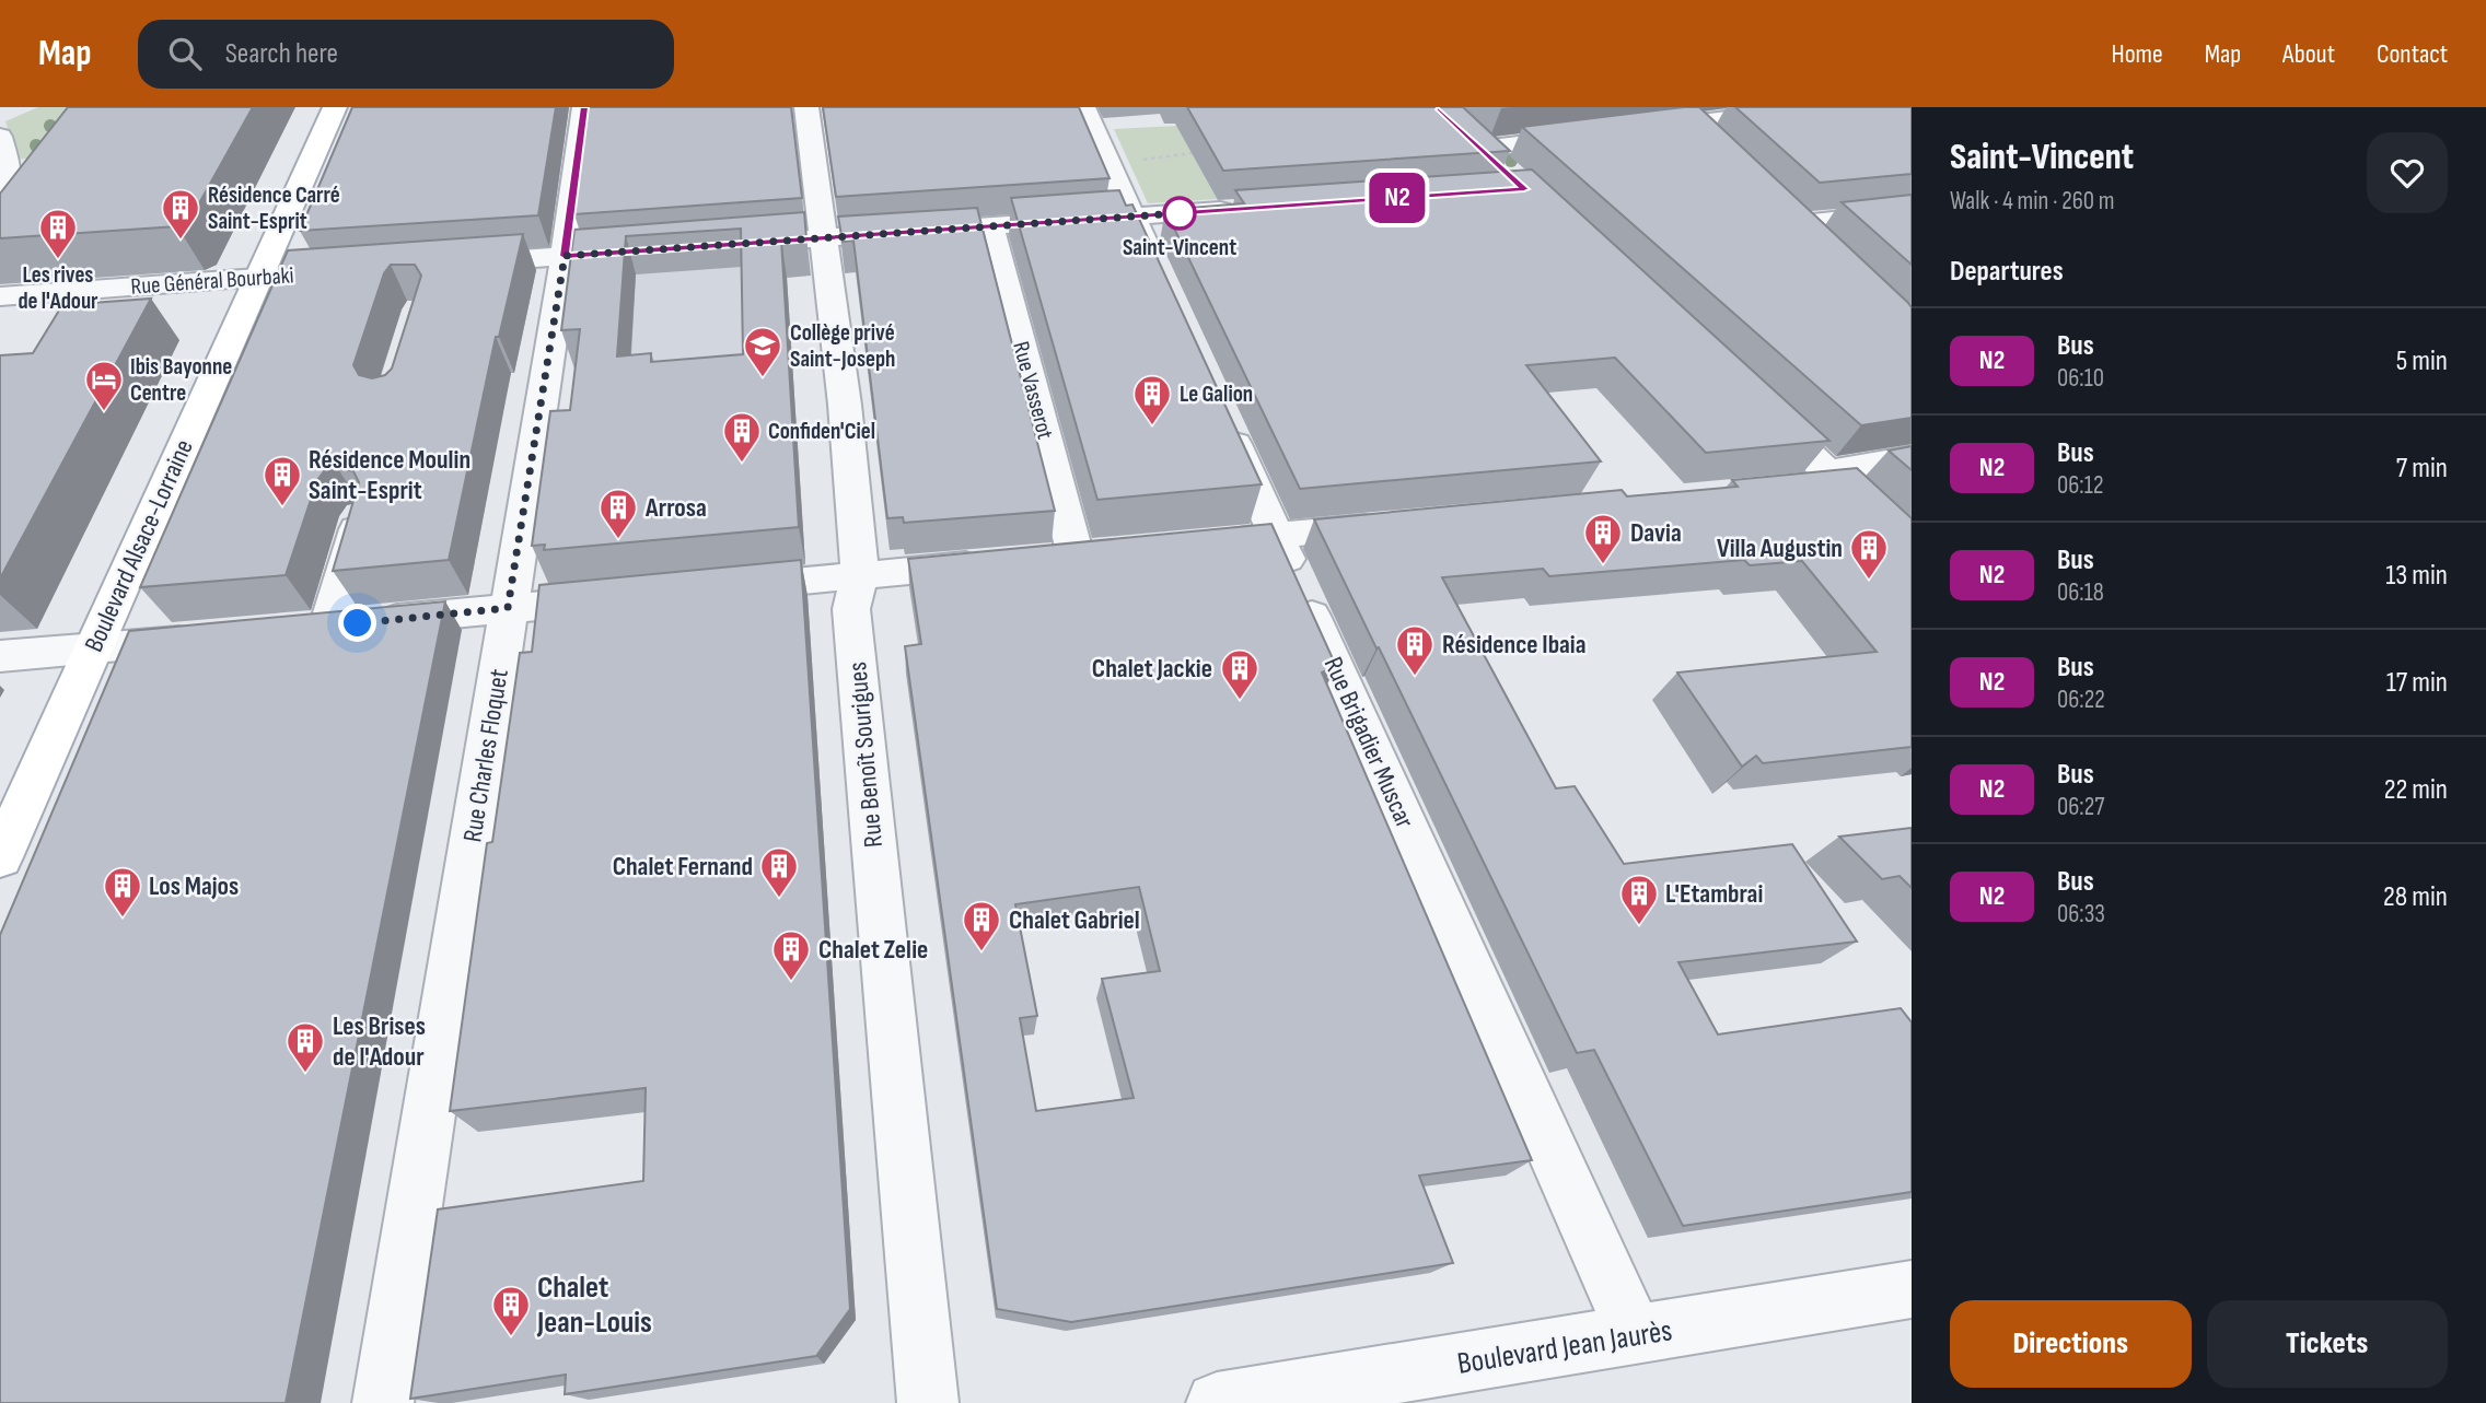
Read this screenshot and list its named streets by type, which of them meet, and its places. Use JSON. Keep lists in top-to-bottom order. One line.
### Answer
{"streets":{"main road":["Boulevard Alsace-Lorraine"],"street":["Rue Général Bourbaki","Rue Vasserot","Rue Brigadier Muscar","Rue Benoît Sourigues","Rue Charles Floquet","Boulevard Jean Jaurès"]},"crossings":[["Rue Général Bourbaki","Boulevard Alsace-Lorraine"],["Rue Brigadier Muscar","Boulevard Jean Jaurès"]],"places":{"other":["Saint-Vincent"],"building":["Résidence Carré Saint-Esprit","Les rives de l'Adour","Le Galion","Confiden'Ciel","Résidence Moulin Saint-Esprit","Arrosa","Davia","Villa Augustin","Résidence Ibaia","Chalet Jackie","Chalet Fernand","Los Majos","L'Etambrai","Chalet Gabriel","Chalet Zelie","Les Brises de l'Adour","Chalet Jean-Louis"],"school or university":["Collège privé Saint-Joseph"],"hotel":["Ibis Bayonne Centre"]},"lines":["bus line N2"],"page":{"header":"Map","search":"Search here","nav":["Home","Map","About","Contact"],"on_map":"N2","heading":[["Saint-Vincent","Walk · 4 min · 260 m"],"Departures"],"list":[{"mark":"N2","name":"Bus","note":"06:10","value":"5 min"},{"mark":"N2","name":"Bus","note":"06:12","value":"7 min"},{"mark":"N2","name":"Bus","note":"06:18","value":"13 min"},{"mark":"N2","name":"Bus","note":"06:22","value":"17 min"},{"mark":"N2","name":"Bus","note":"06:27","value":"22 min"},{"mark":"N2","name":"Bus","note":"06:33","value":"28 min"}],"buttons":["Directions","Tickets"]}}
